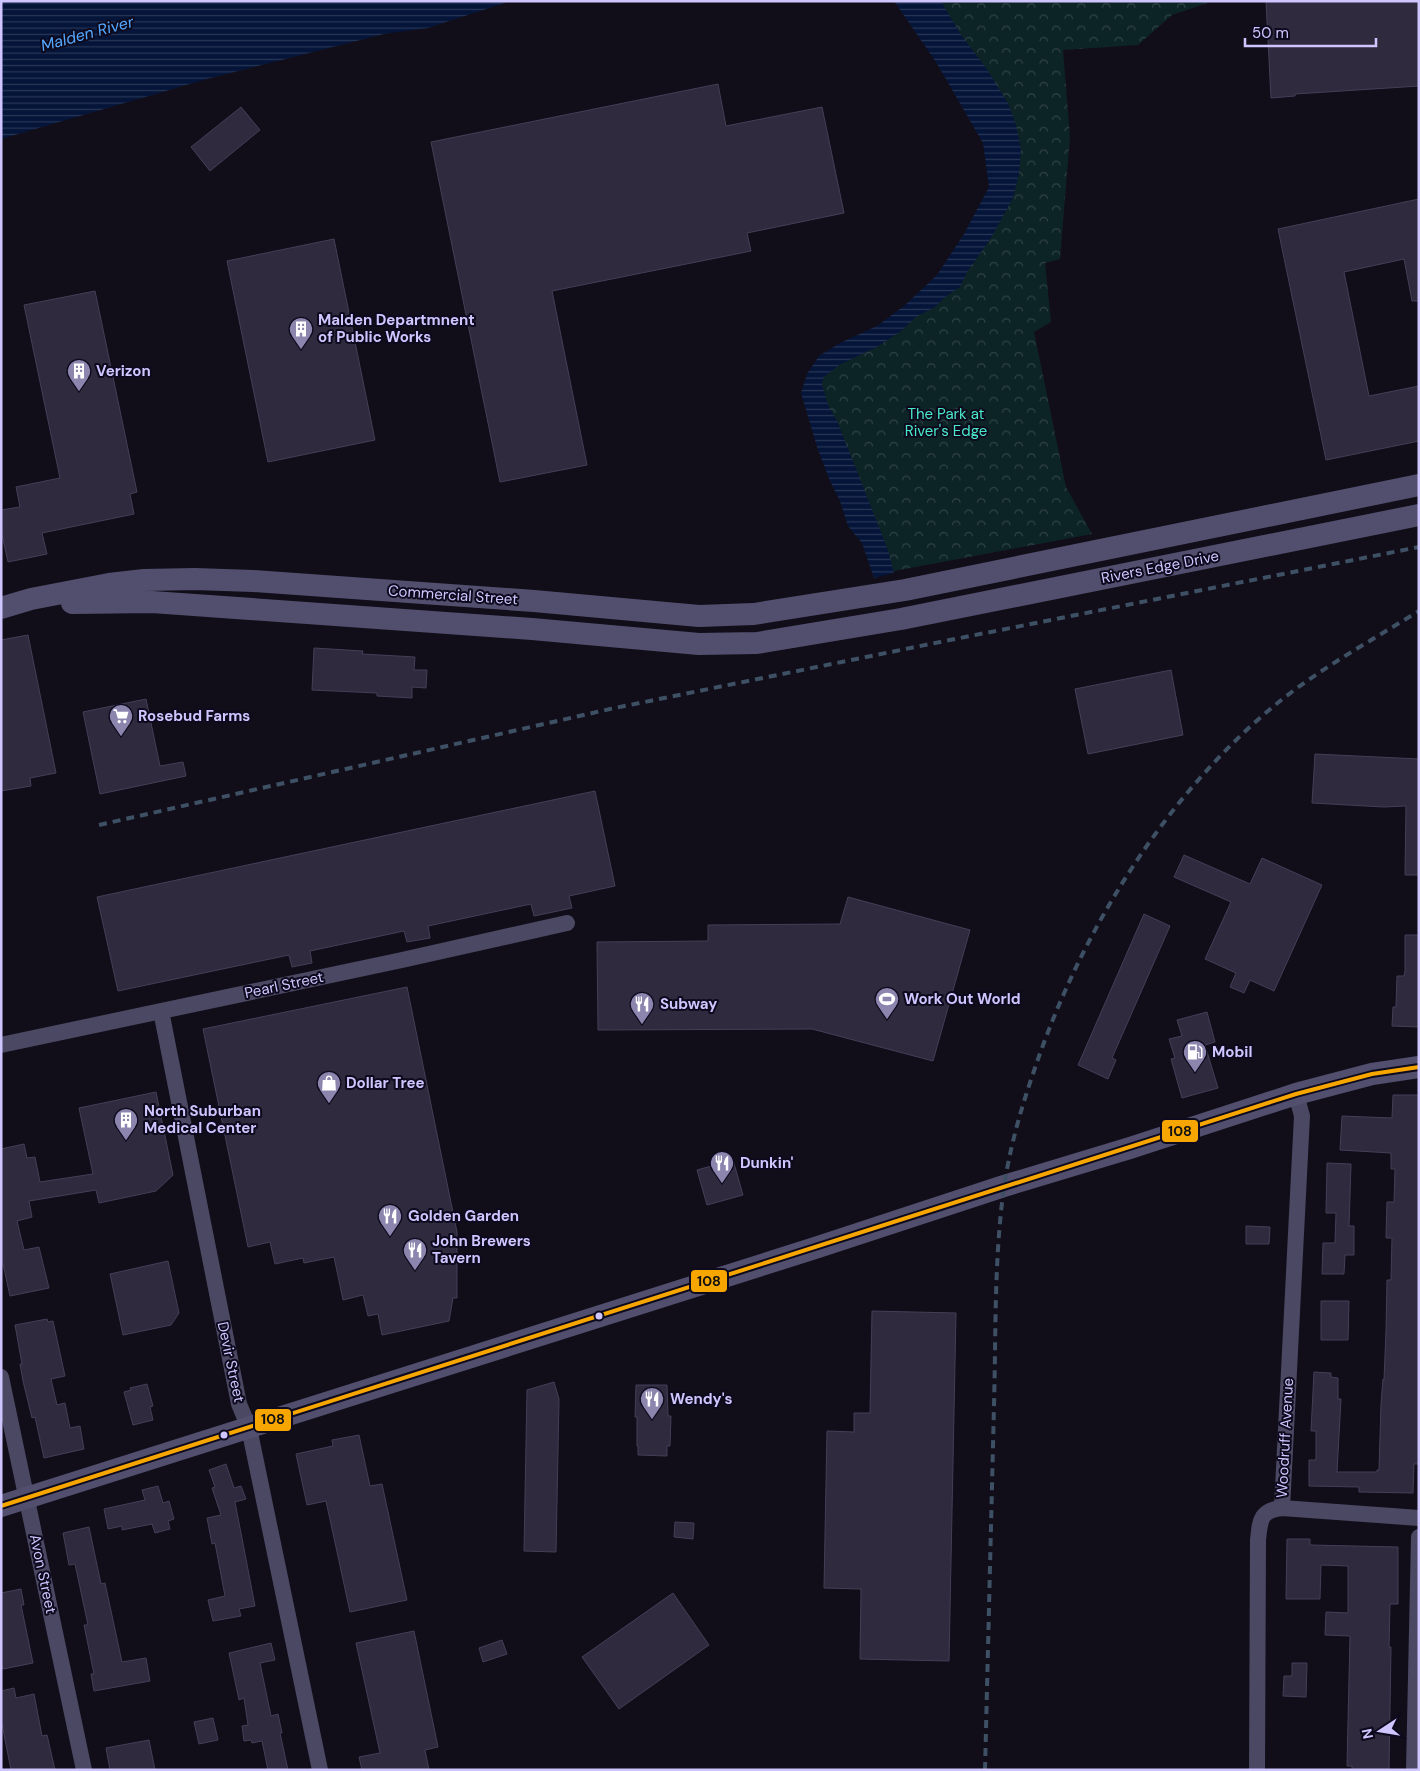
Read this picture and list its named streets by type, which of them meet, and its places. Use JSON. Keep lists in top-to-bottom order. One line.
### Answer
{"streets":{"main road":["Rivers Edge Drive","Commercial Street"],"street":["Pearl Street","Devir Street","Woodruff Avenue","Avon Street"]},"crossings":[["Rivers Edge Drive","Commercial Street"],["Pearl Street","Devir Street"]],"water":["Malden River"],"parks":["The Park at River's Edge"],"places":{"building":["Malden Departmnent of Public Works","Verizon","North Suburban Medical Center"],"supermarket":["Rosebud Farms"],"sports":["Work Out World"],"restaurant":["Subway","Dunkin'","Golden Garden","John Brewers Tavern","Wendy's"],"fuel station":["Mobil"],"shop":["Dollar Tree"]},"lines":["transit line 108"],"scale_bar":"50 m","north":"left"}
